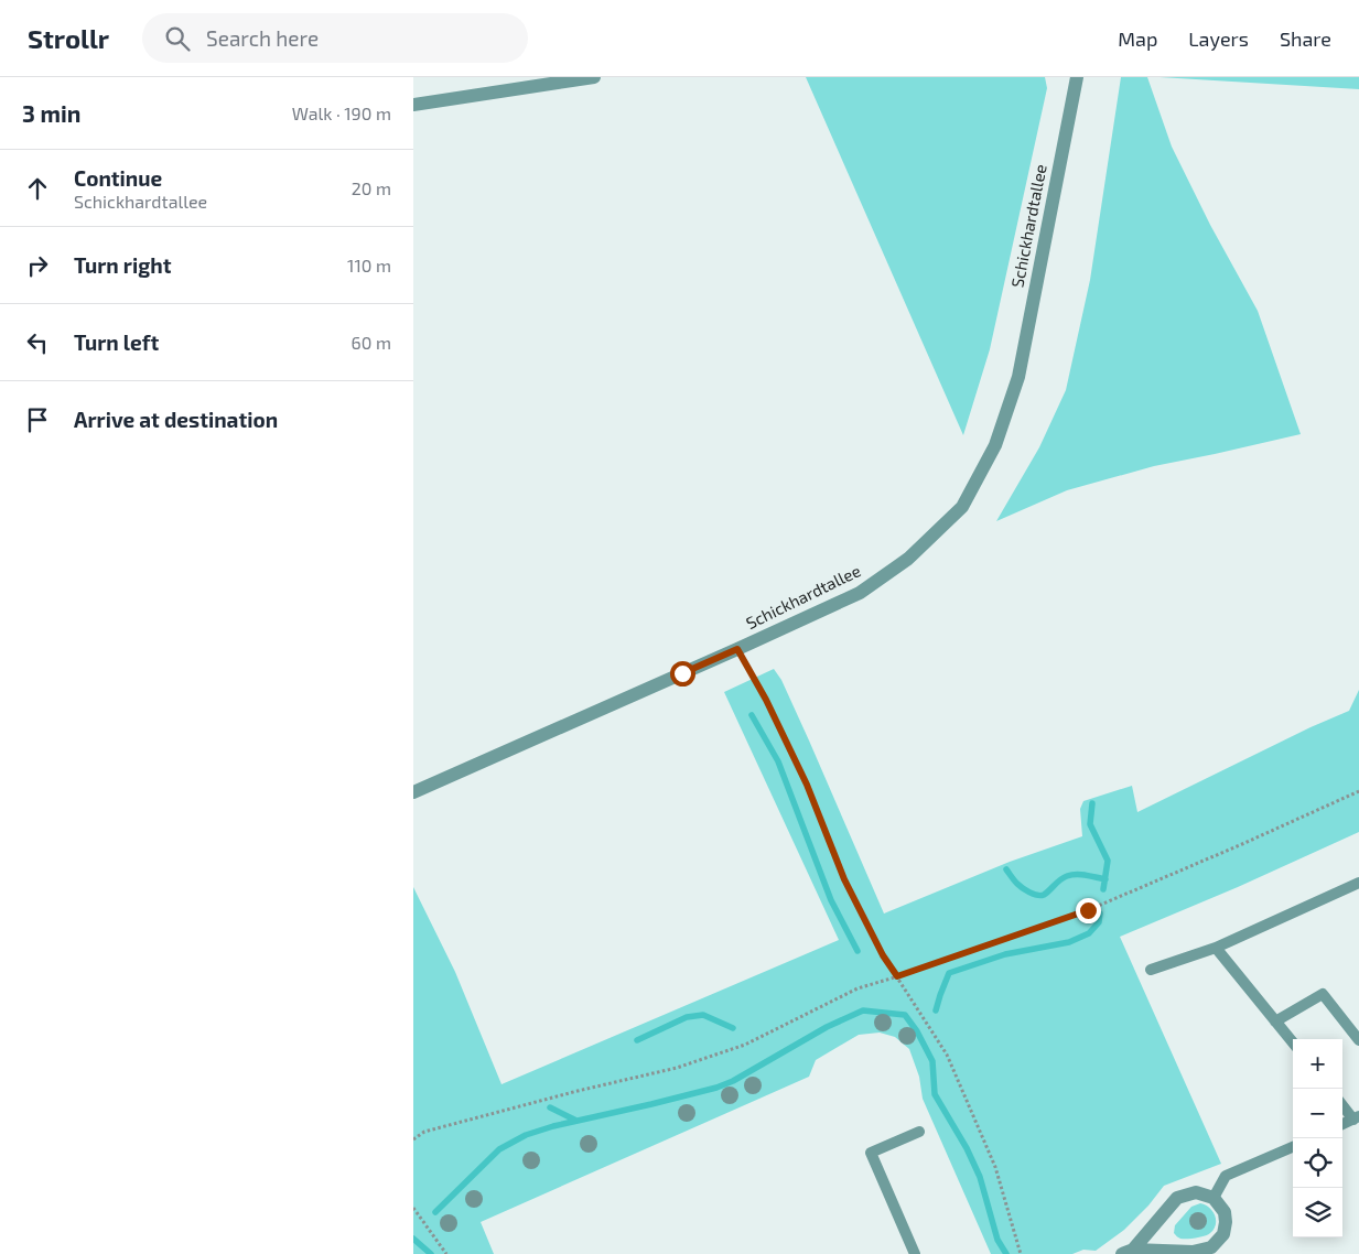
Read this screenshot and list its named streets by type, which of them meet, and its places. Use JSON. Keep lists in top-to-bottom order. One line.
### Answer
{"streets":{"street":["Schickhardtallee"]},"page":{"header":"Strollr","search":"Search here","nav":["Map","Layers","Share"],"heading":["3 min","Walk · 190 m"],"list":[["Continue","Schickhardtallee","20 m"],["Turn right","110 m"],["Turn left","60 m"],"Arrive at destination"],"map_buttons":["+","−"]}}
